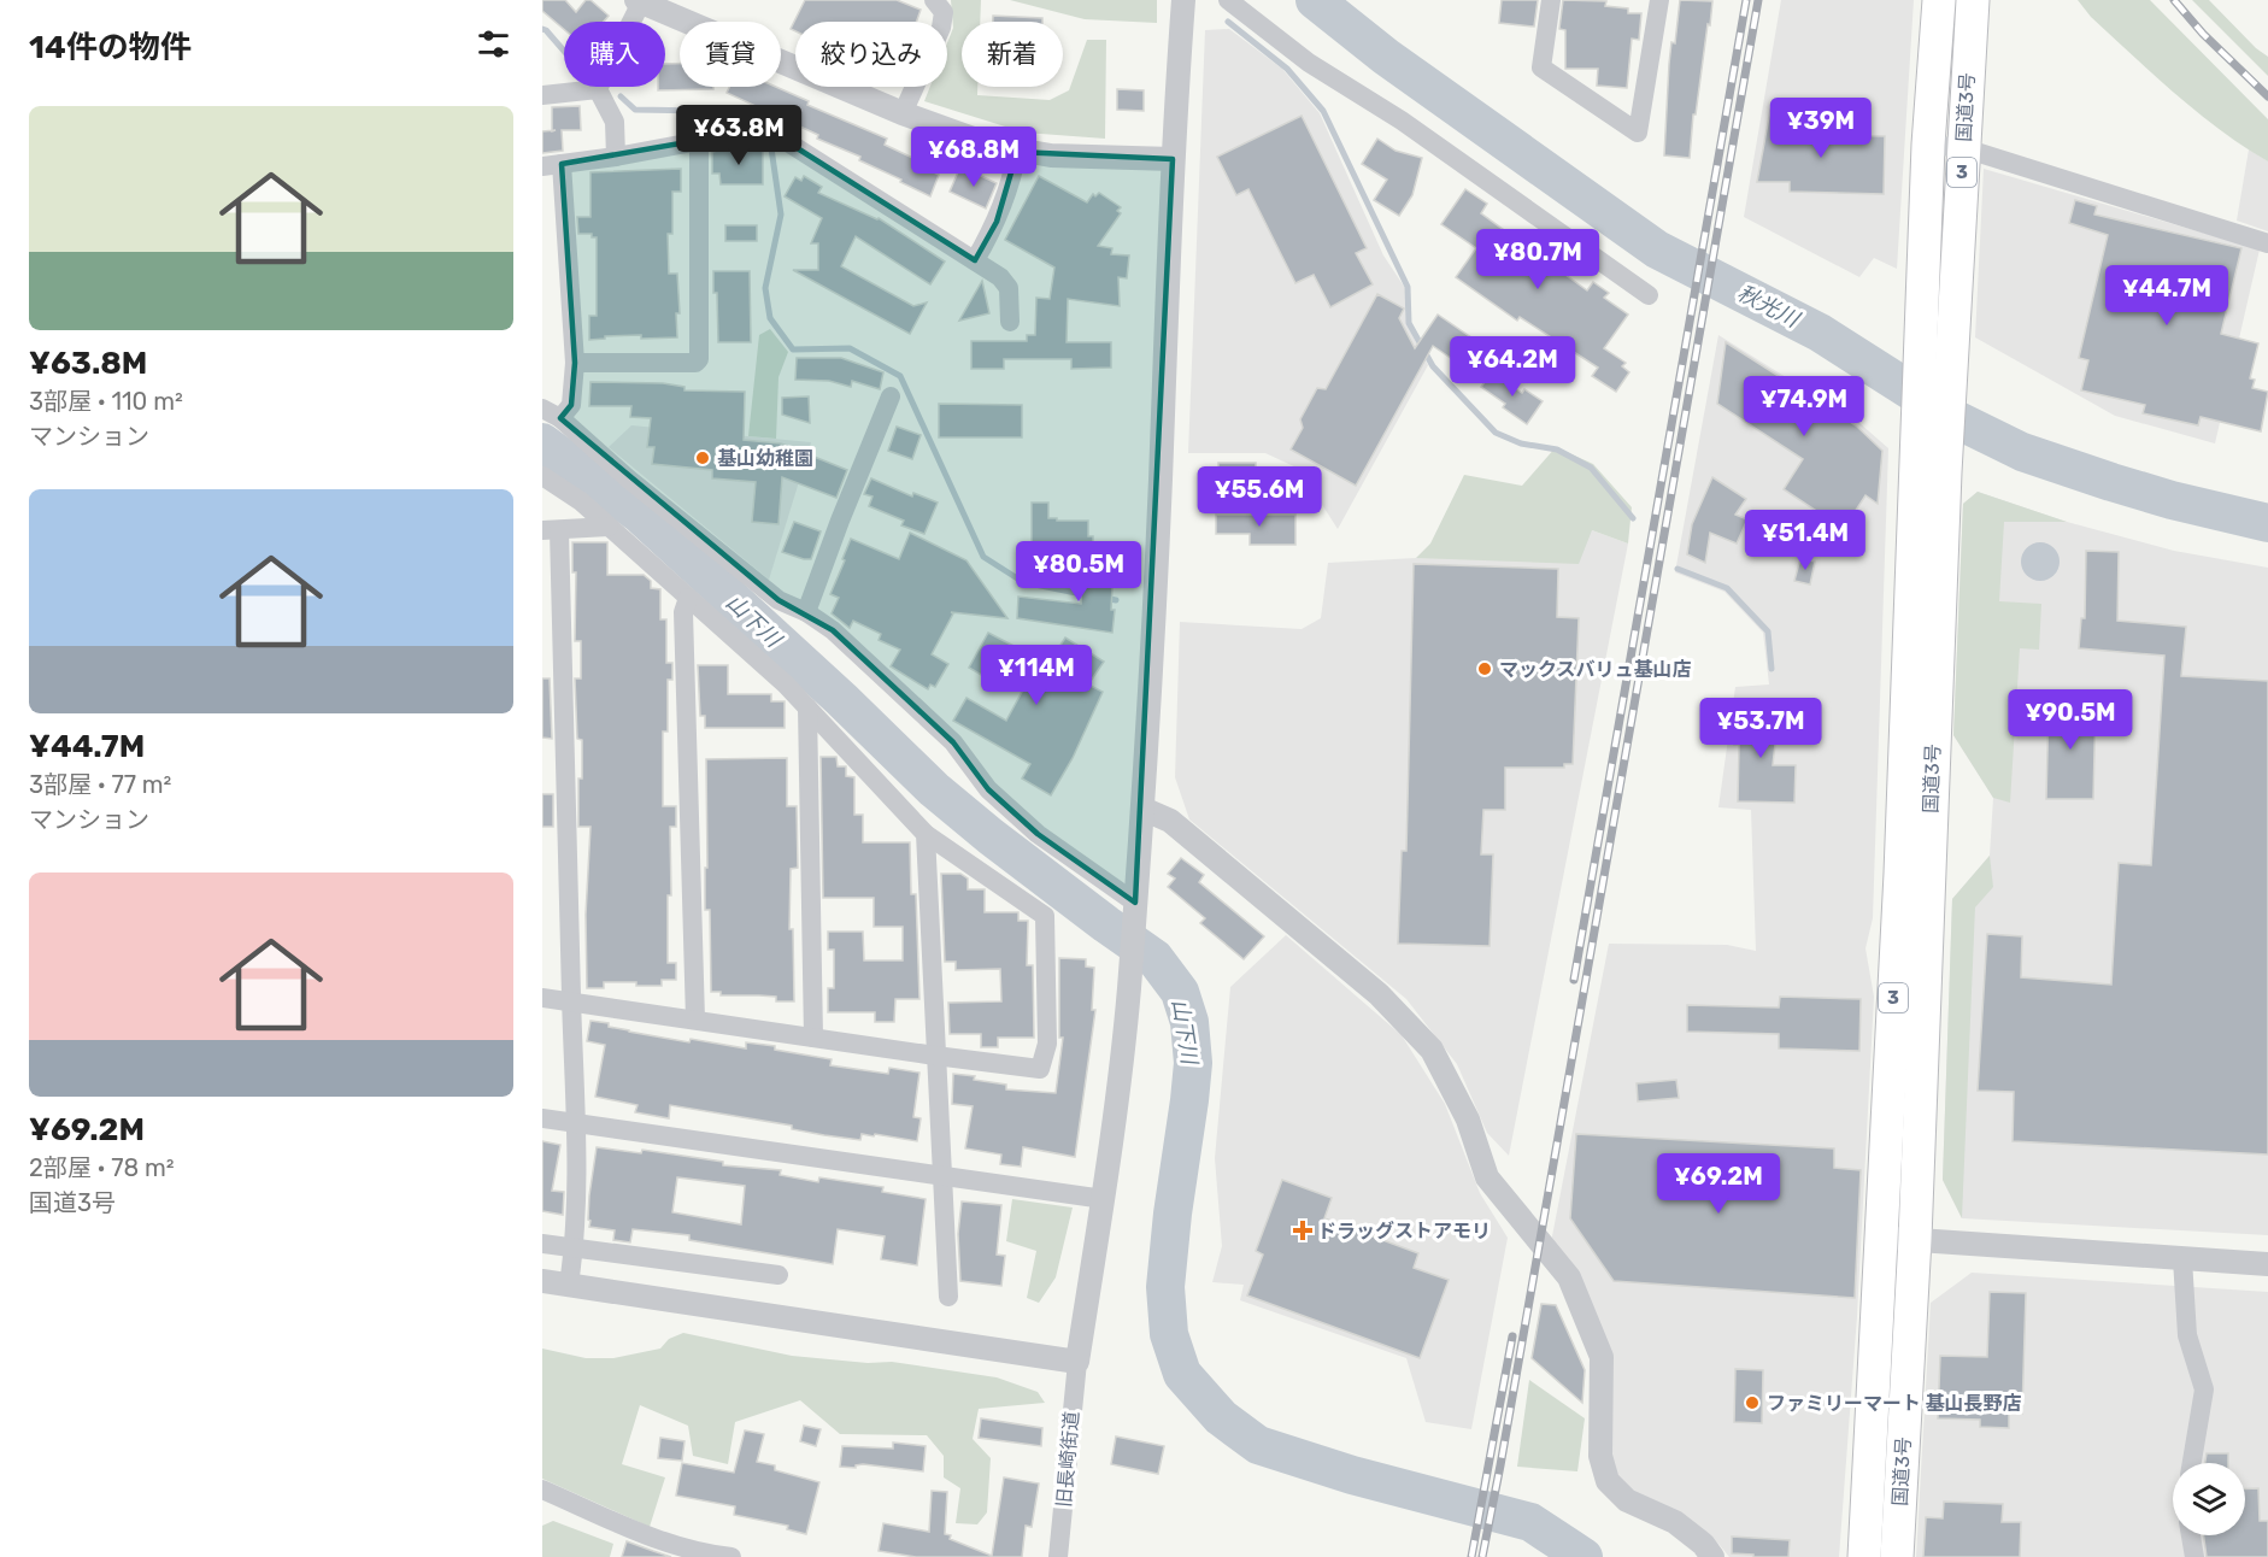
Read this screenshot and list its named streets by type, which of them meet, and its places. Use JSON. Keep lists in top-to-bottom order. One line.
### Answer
{"streets":{"highway":["国道3号","3"],"street":["旧長崎街道"]},"water":["秋光川","山下川"],"places":{"other":["基山幼稚園","マックスバリュ基山店","ファミリーマート 基山長野店"],"health":["ドラッグストアモリ"]},"page":{"heading":"14件の物件","chip":["購入","賃貸","絞り込み","新着"],"list":[{"name":"¥63.8M","note":"3部屋 · 110 m² · マンション"},{"name":"¥44.7M","note":"3部屋 · 77 m² · マンション"},{"name":"¥69.2M","note":"2部屋 · 78 m² · 国道3号"}],"price":["¥39M","¥63.8M","¥68.8M","¥80.7M","¥44.7M","¥64.2M","¥74.9M","¥55.6M","¥51.4M","¥80.5M","¥114M","¥90.5M","¥53.7M","¥69.2M"]}}
